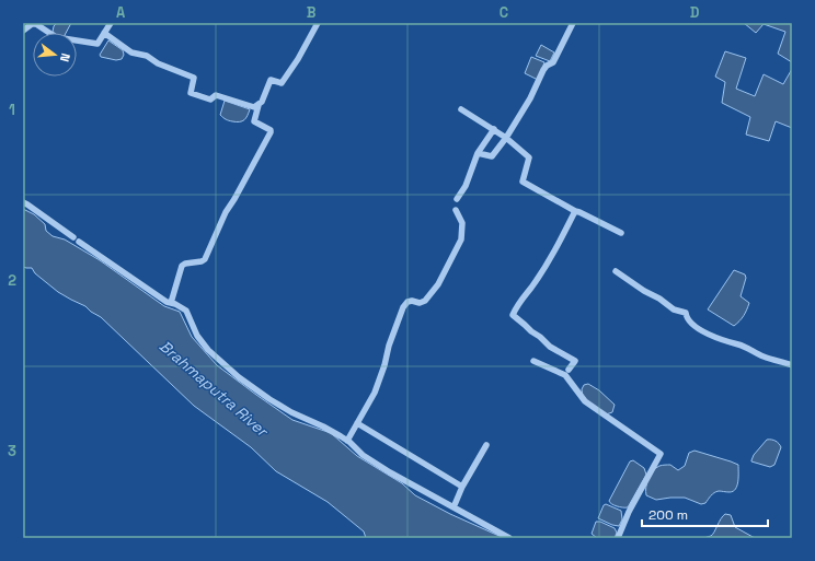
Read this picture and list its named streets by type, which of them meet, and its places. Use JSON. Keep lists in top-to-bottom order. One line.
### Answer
{"water":["Brahmaputra River"],"scale_bar":"200 m","north":"right","grid":{"columns":["A","B","C","D"],"rows":["1","2","3"]}}
